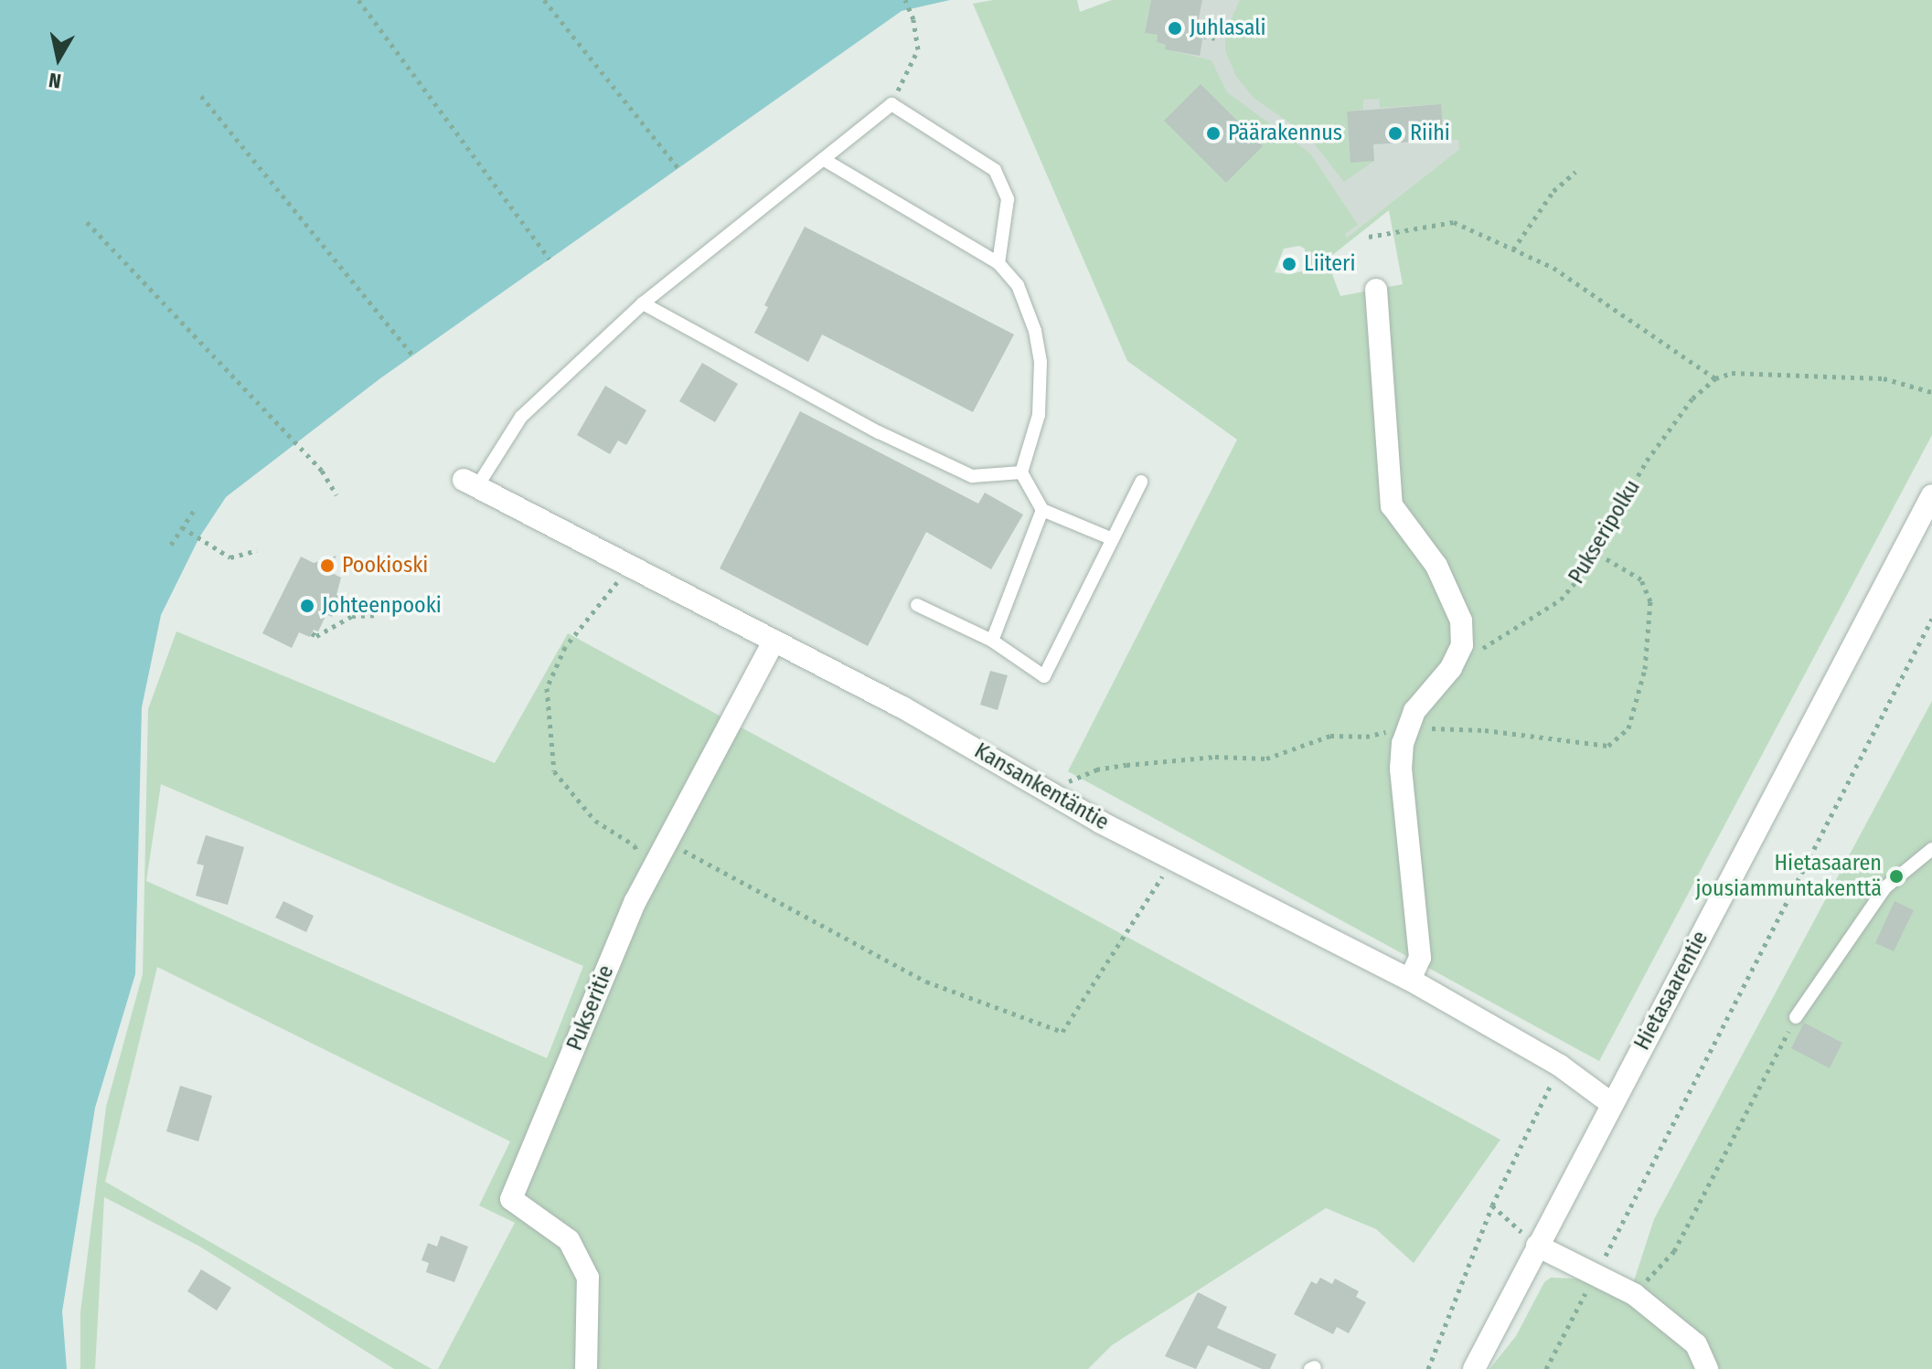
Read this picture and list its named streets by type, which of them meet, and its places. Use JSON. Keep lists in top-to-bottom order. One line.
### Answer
{"streets":{"street":["Kansankentäntie","Hietasaarentie","Pukseritie"],"path":["Pukseripolku"]},"crossings":[["Kansankentäntie","Hietasaarentie"],["Kansankentäntie","Pukseritie"]],"places":["Juhlasali","Päärakennus","Riihi","Liiteri","Pookioski","Johteenpooki","Hietasaaren jousiammuntakenttä"],"north":"bottom"}
